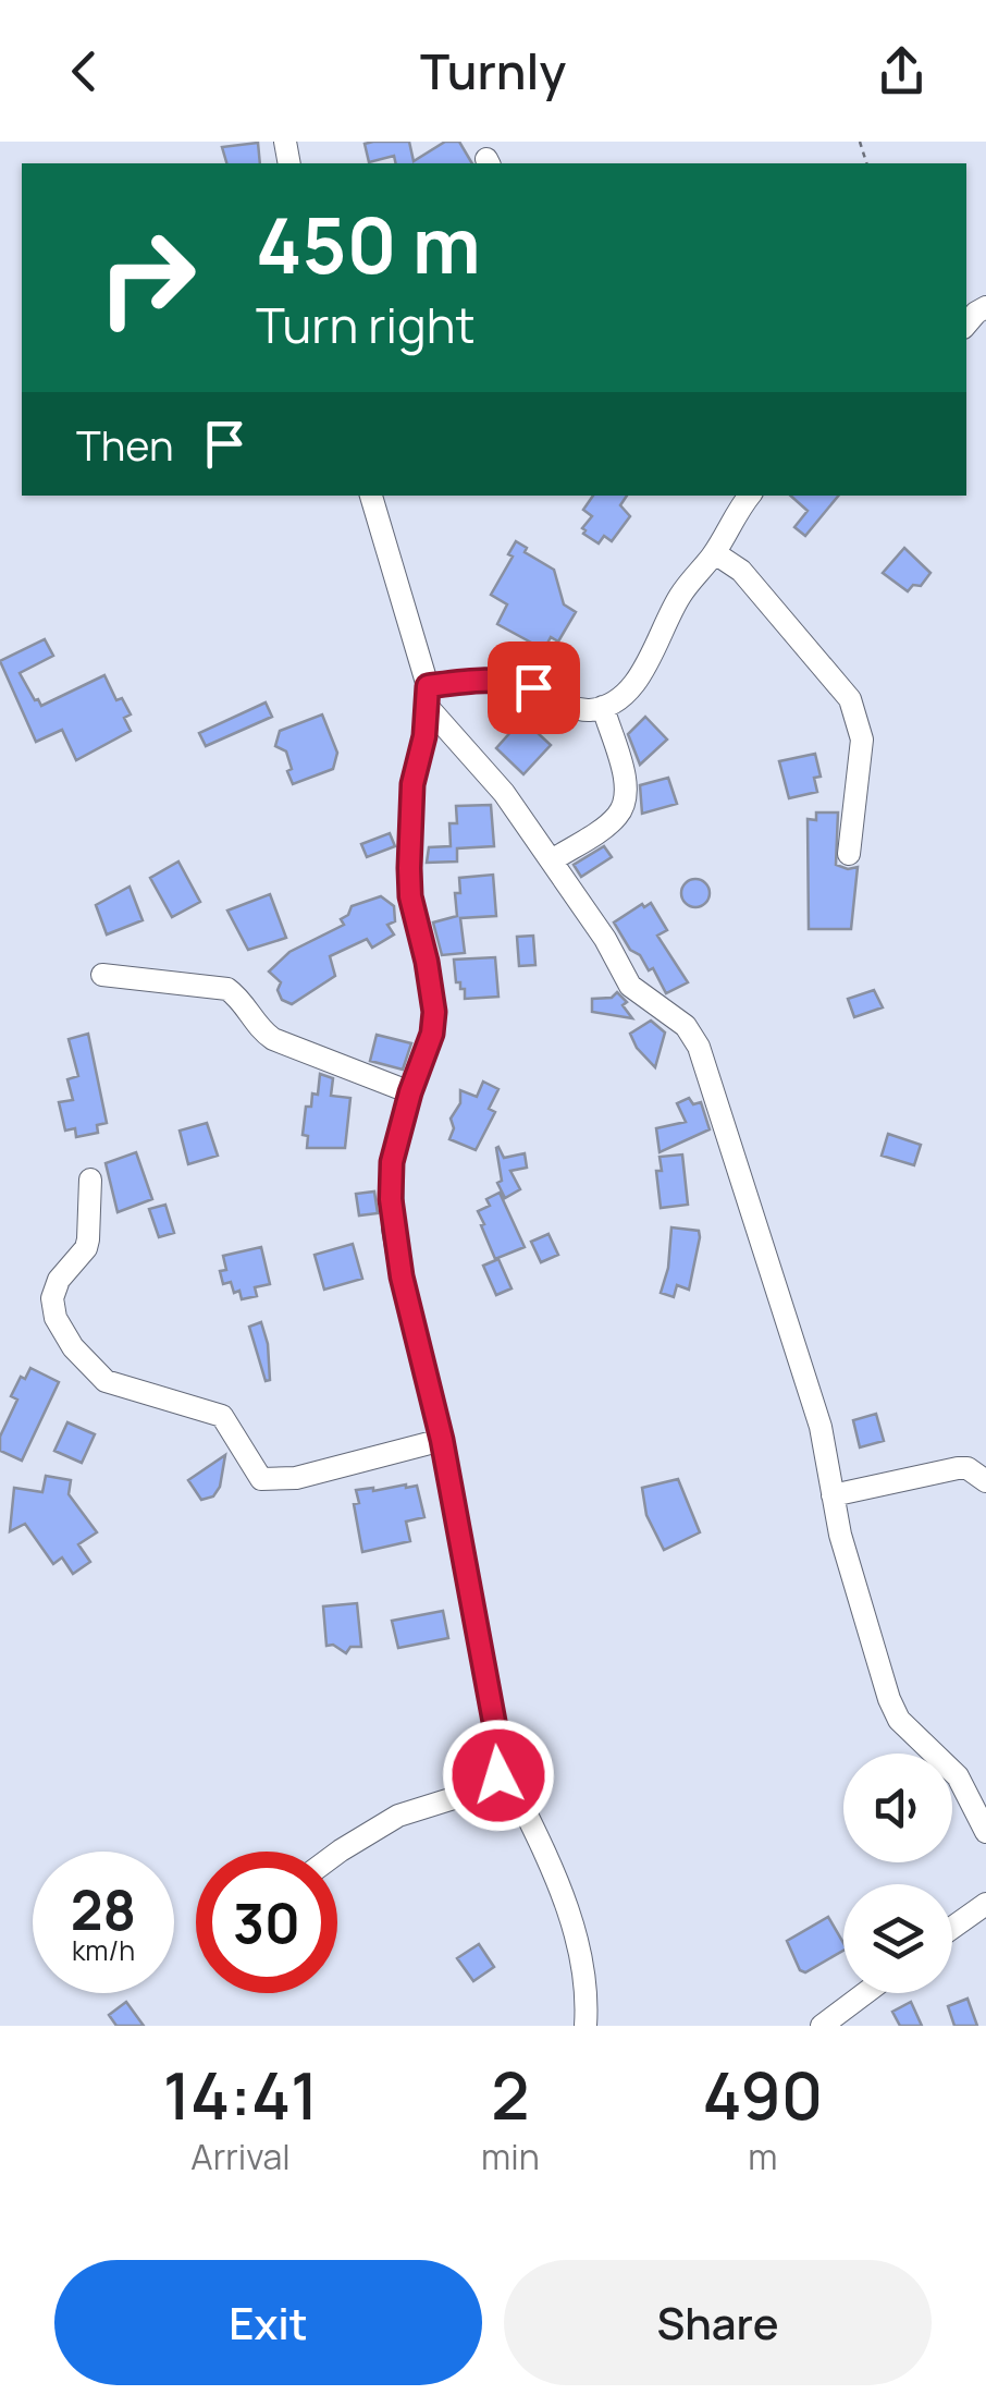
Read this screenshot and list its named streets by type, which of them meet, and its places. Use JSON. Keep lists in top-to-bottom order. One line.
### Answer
{"page":{"header":"Turnly","turn":["450 m","Turn right"],"then":"Then","speed":"28 km/h","limit":"30","eta":["14:41","Arrival","2","min","490","m"],"buttons":["Exit","Share"]}}
